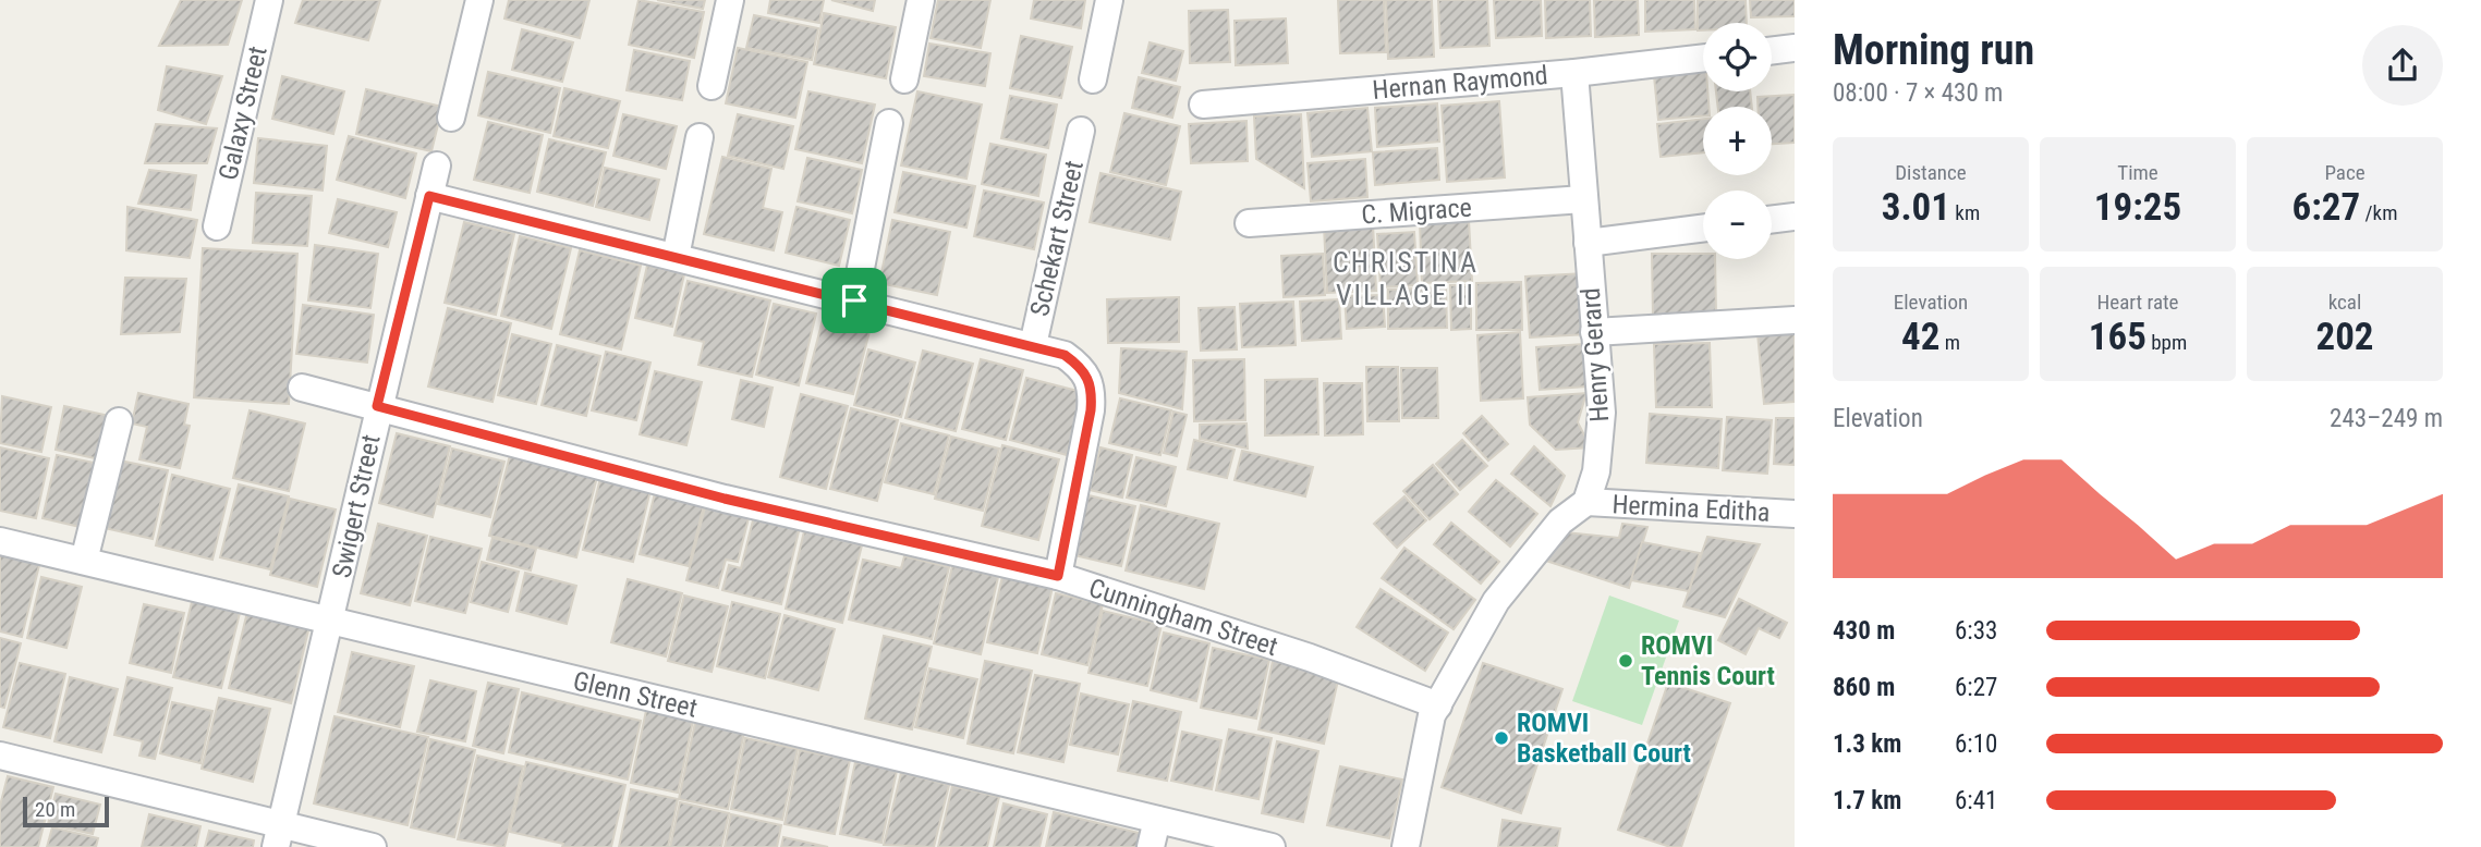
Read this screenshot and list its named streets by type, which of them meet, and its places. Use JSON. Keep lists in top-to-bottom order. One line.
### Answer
{"streets":{"street":["Hernan Raymond","Galaxy Street","C. Migrace","Schekart Street","Henry Gerard","Swigert Street","Hermina Editha","Cunningham Street","Glenn Street"]},"crossings":[["Hernan Raymond","Henry Gerard"],["C. Migrace","Henry Gerard"],["Henry Gerard","Hermina Editha"],["Swigert Street","Cunningham Street"],["Swigert Street","Glenn Street"]],"districts":["CHRISTINA VILLAGE II"],"places":["ROMVI Tennis Court","ROMVI Basketball Court"],"scale_bar":"20 m","page":{"heading":["Morning run","08:00 · 7 × 430 m"],"map_buttons":["+","−"],"stats":[["Distance","3.01 km"],["Time","19:25"],["Pace","6:27 /km"],["Elevation","42 m"],["Heart rate","165 bpm"],["kcal","202"]],"chart":["Elevation","243–249 m"],"list":[{"name":"430 m","note":"6:33"},{"name":"860 m","note":"6:27"},{"name":"1.3 km","note":"6:10"},{"name":"1.7 km","note":"6:41"}],"scale":"20 m"}}
